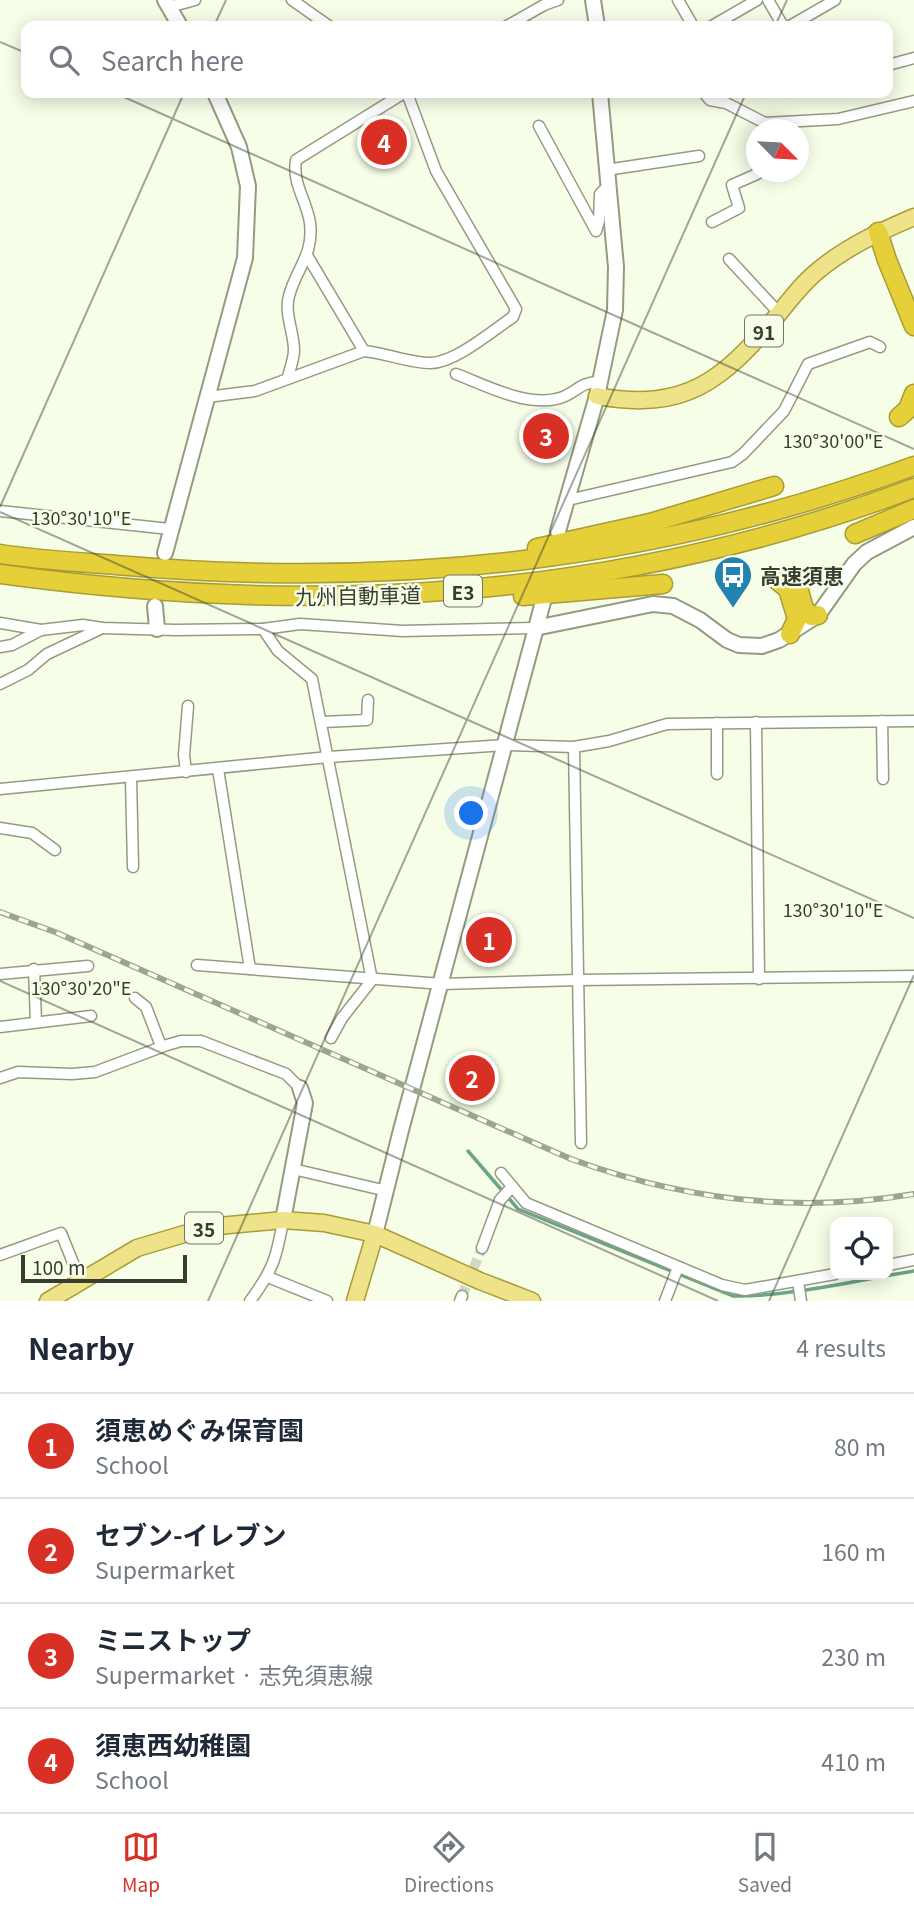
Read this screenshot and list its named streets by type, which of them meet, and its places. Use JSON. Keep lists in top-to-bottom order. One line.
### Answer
{"streets":{"highway":["E3","九州自動車道"],"main road":["91","35"]},"places":{"bus stop":["高速須恵"]},"scale_bar":"100 m","north":"bottom right","page":{"search":"Search here","pins":["4","3","1","2"],"scale":"100 m","heading":["Nearby","4 results"],"list":[{"mark":"1","name":"須恵めぐみ保育園","note":"School","value":"80 m"},{"mark":"2","name":"セブン-イレブン","note":"Supermarket","value":"160 m"},{"mark":"3","name":"ミニストップ","note":"Supermarket · 志免須恵線","value":"230 m"},{"mark":"4","name":"須恵西幼稚園","note":"School","value":"410 m"}],"nav":["Map","Directions","Saved"]},"coordinates":["130°30'00\"E","130°30'10\"E","130°30'20\"E"]}
